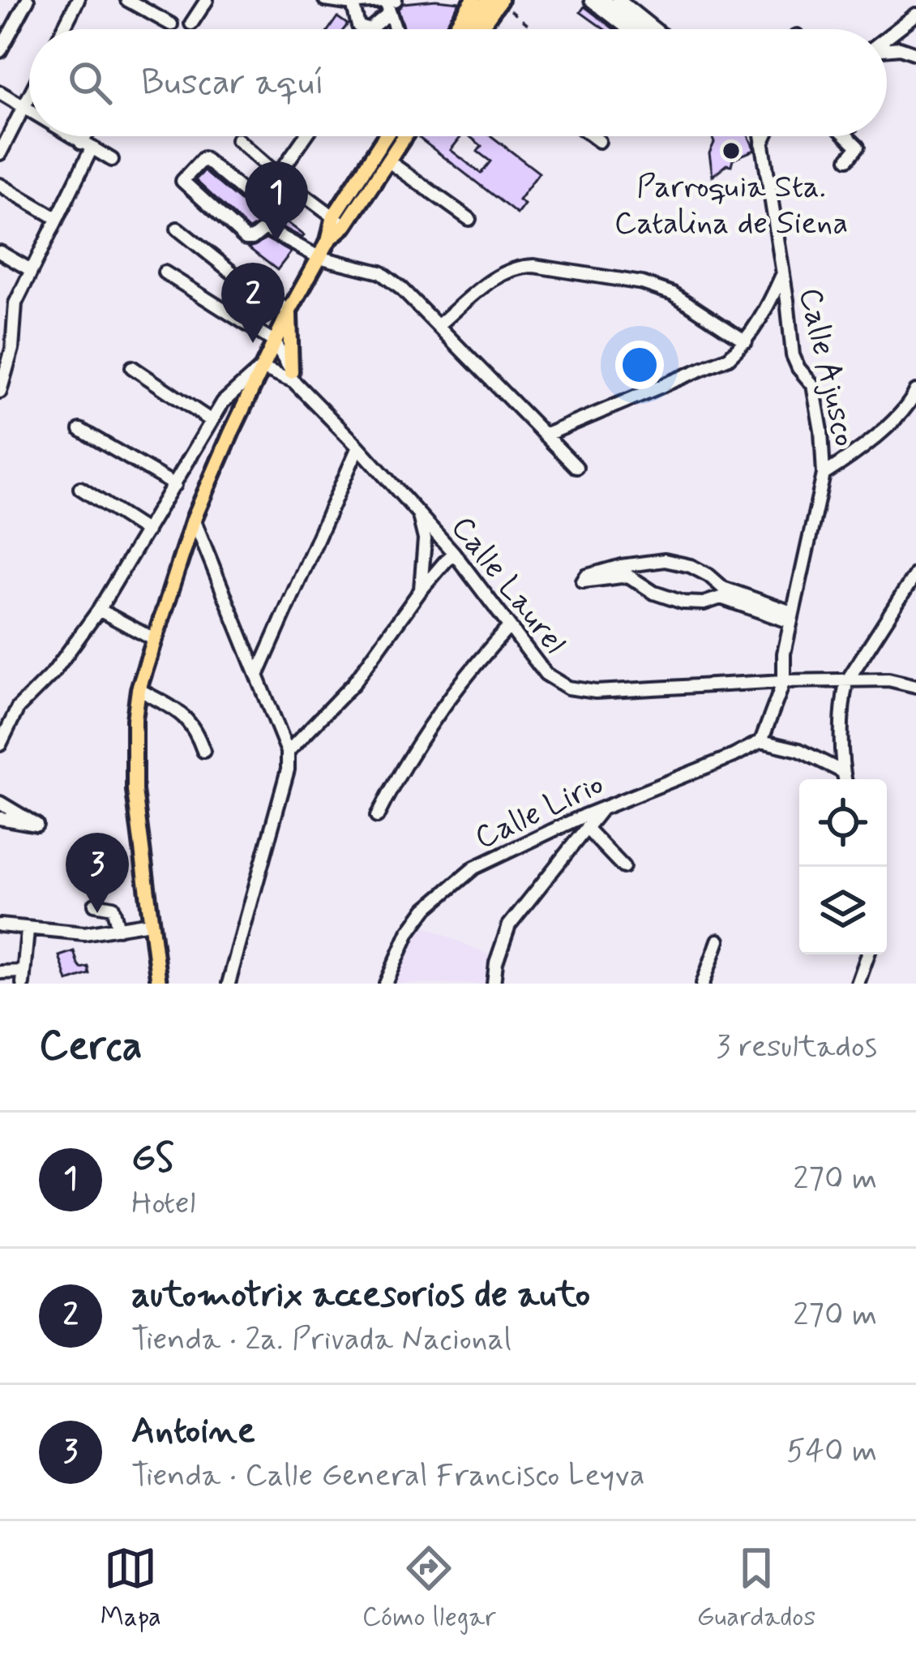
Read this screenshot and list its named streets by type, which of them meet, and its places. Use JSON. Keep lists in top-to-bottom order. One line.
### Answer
{"streets":{"street":["Calle Ajusco","Calle Laurel","Calle Lirio"]},"crossings":[["Calle Ajusco","Calle Laurel"],["Calle Ajusco","Calle Lirio"]],"places":["Parroquia Sta. Catalina de Siena"],"page":{"search":"Buscar aquí","pins":["1","2","3"],"heading":["Cerca","3 resultados"],"list":[{"mark":"1","name":"GS","note":"Hotel","value":"270 m"},{"mark":"2","name":"automotrix accesorios de auto","note":"Tienda · 2a. Privada Nacional","value":"270 m"},{"mark":"3","name":"Antoine","note":"Tienda · Calle General Francisco Leyva","value":"540 m"}],"nav":["Mapa","Cómo llegar","Guardados"]}}
